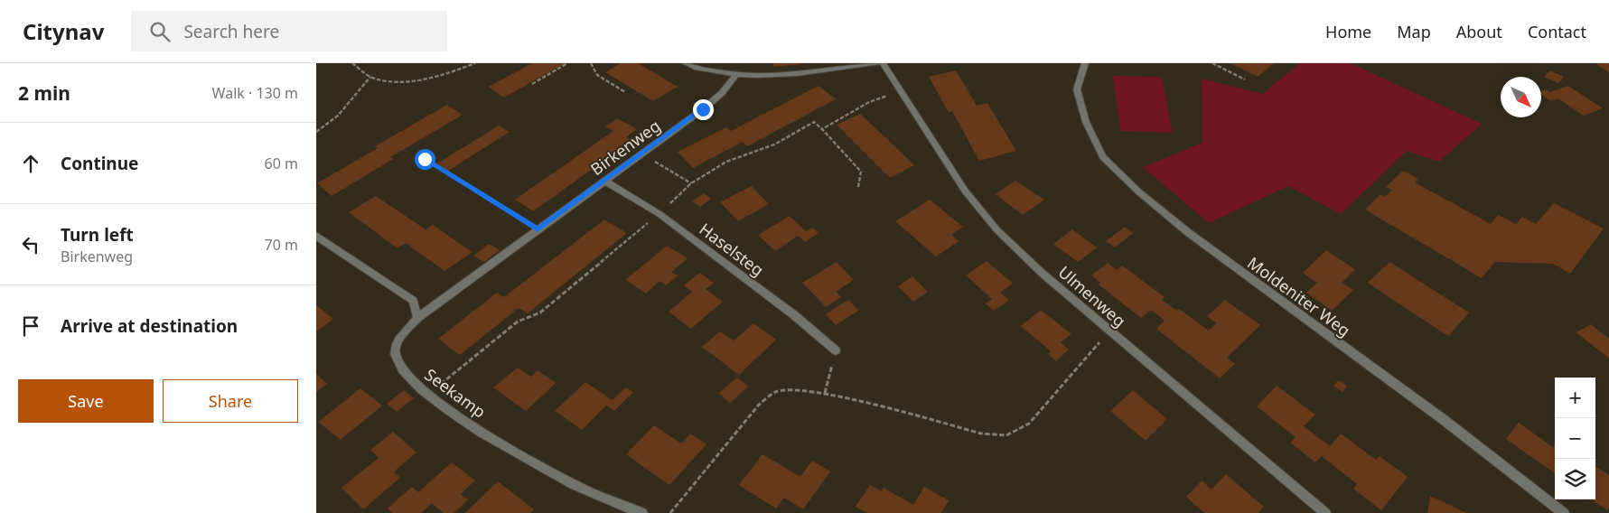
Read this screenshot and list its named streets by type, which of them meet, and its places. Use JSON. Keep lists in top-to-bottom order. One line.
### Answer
{"streets":{"street":["Birkenweg","Haselsteg","Ulmenweg","Moldeniter Weg","Seekamp"]},"crossings":[["Birkenweg","Haselsteg"],["Birkenweg","Seekamp"]],"north":"bottom right","page":{"header":"Citynav","search":"Search here","nav":["Home","Map","About","Contact"],"heading":["2 min","Walk · 130 m"],"list":[["Continue","60 m"],["Turn left","Birkenweg","70 m"],"Arrive at destination"],"buttons":["Save","Share"],"map_buttons":["+","−"]}}
